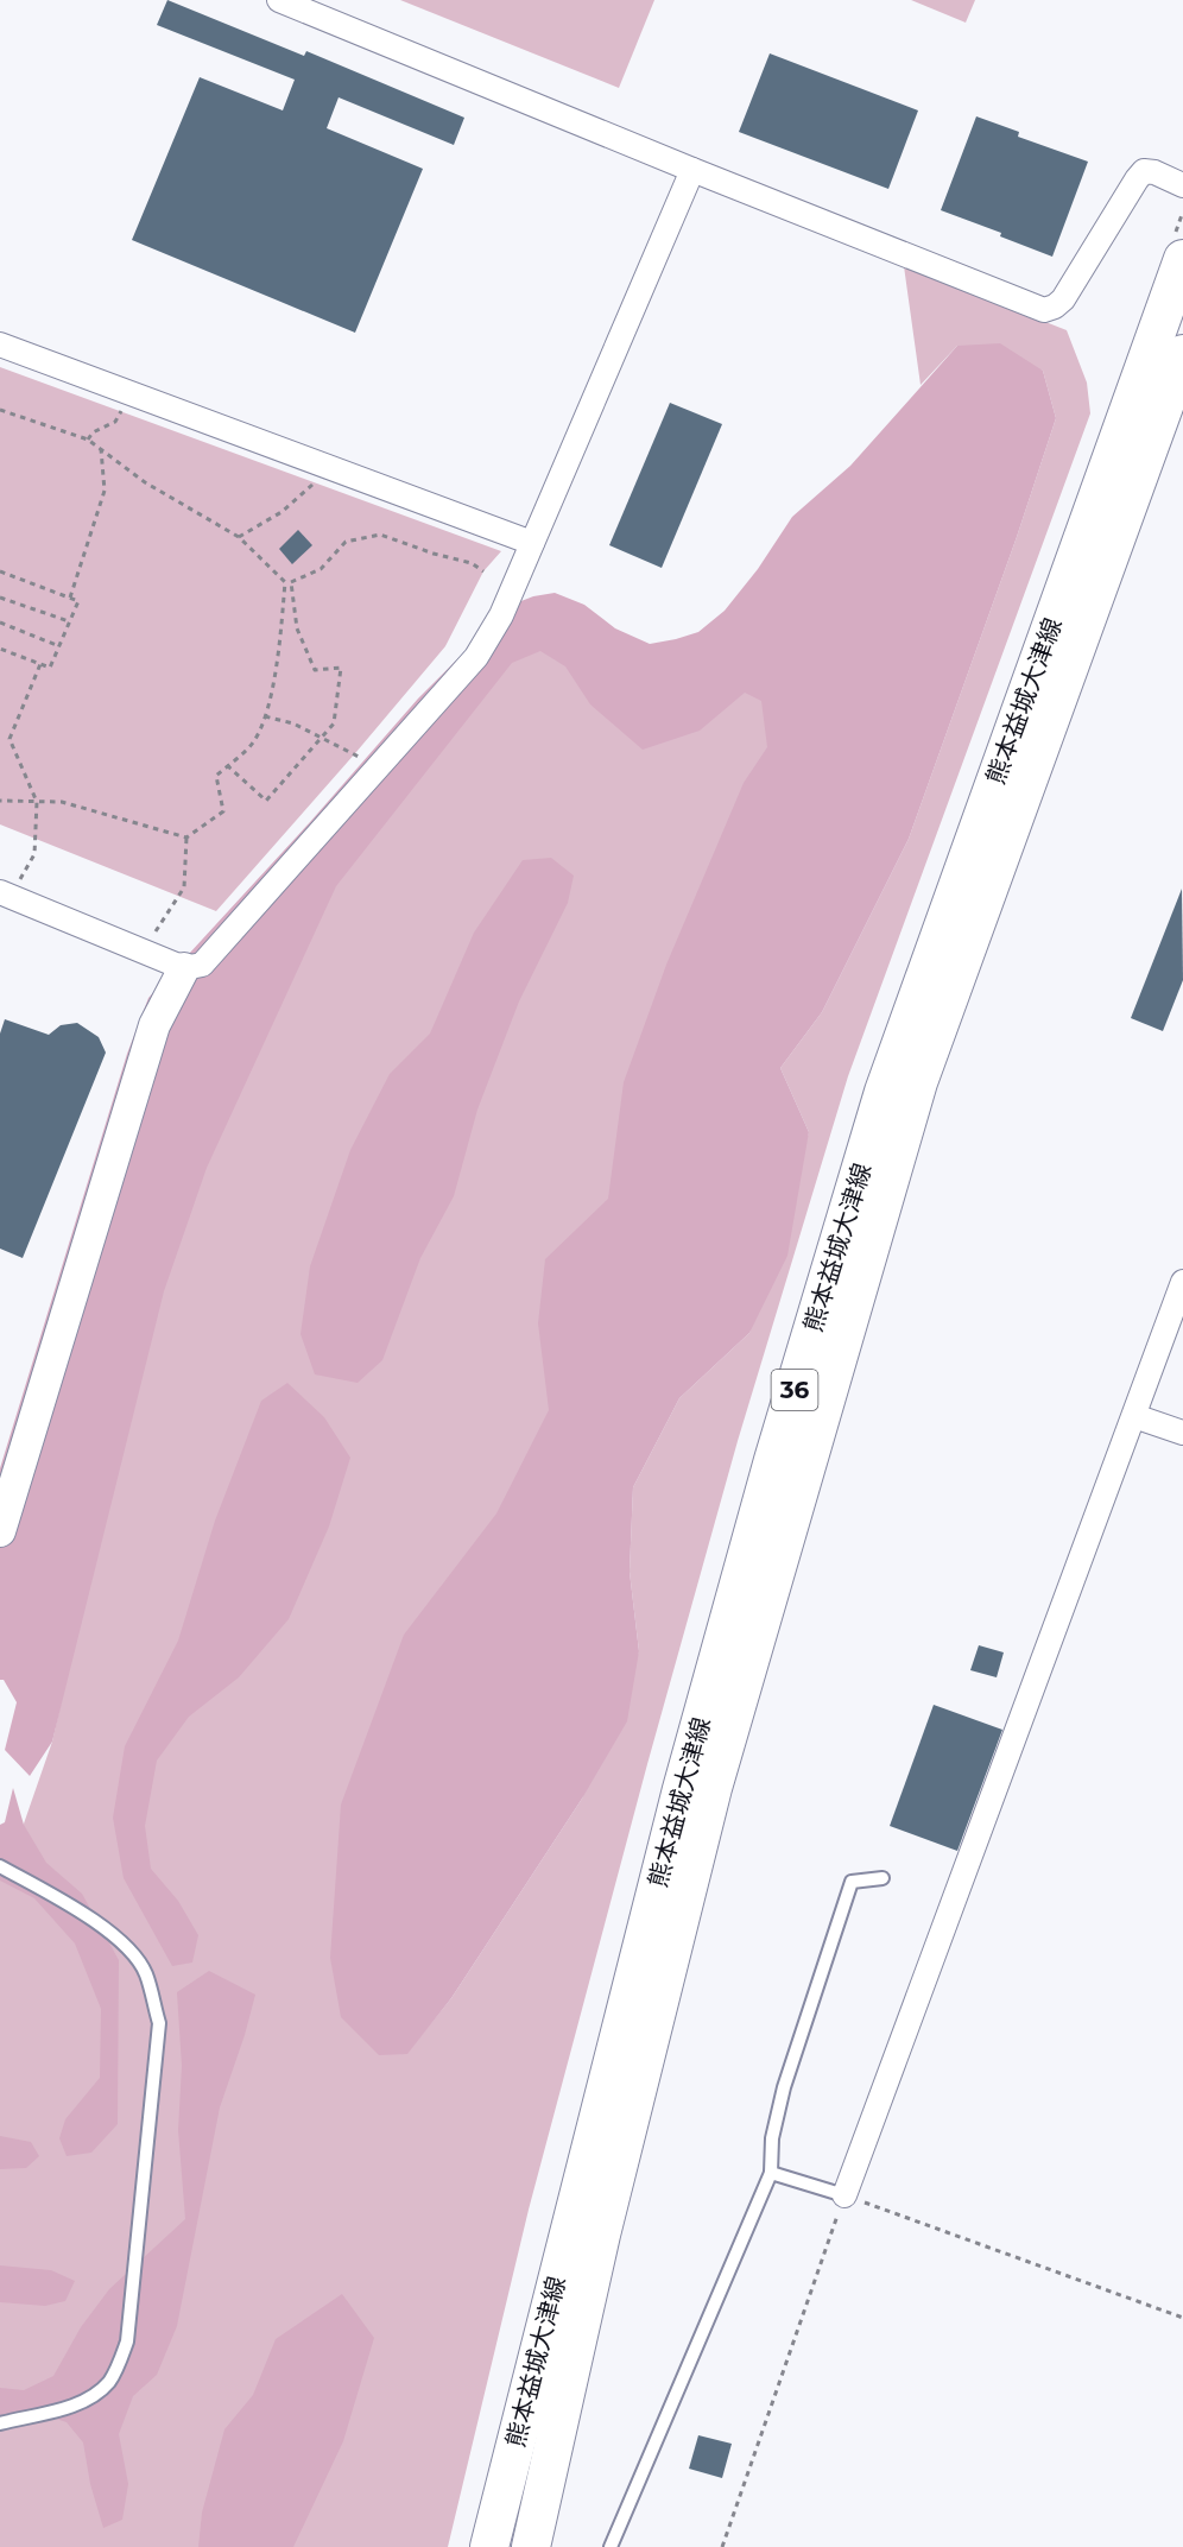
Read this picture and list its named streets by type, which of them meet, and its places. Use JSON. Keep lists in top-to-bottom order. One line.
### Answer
{"streets":{"main road":["熊本益城大津線","36"]}}
